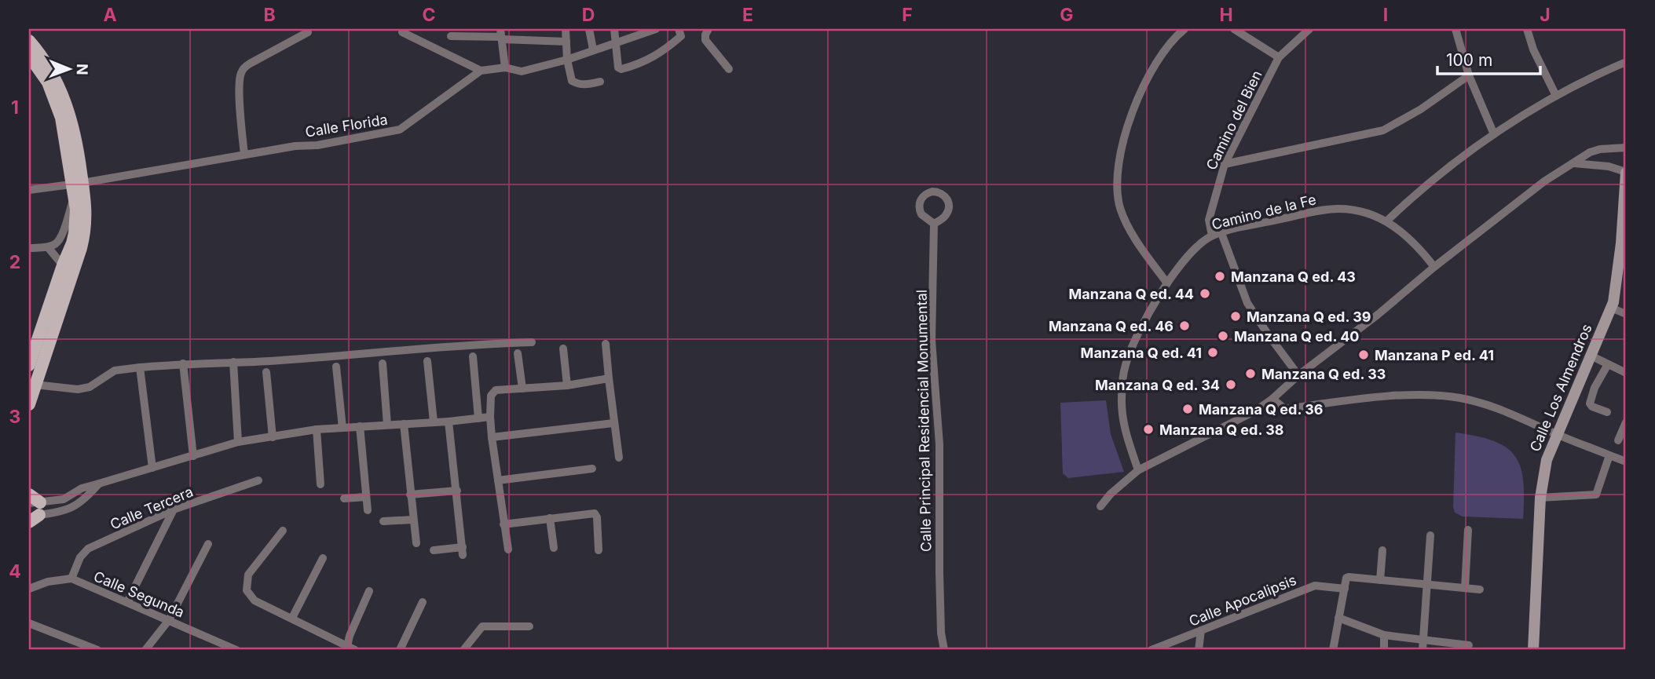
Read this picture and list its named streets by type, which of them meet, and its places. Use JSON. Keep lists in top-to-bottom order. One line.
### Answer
{"streets":{"street":["Camino del Bien","Calle Florida","Camino de la Fe","Calle Los Almendros","Calle Principal Residencial Monumental","Calle Tercera","Calle Segunda","Calle Apocalipsis"]},"crossings":[["Camino del Bien","Camino de la Fe"],["Calle Tercera","Calle Segunda"]],"places":["Manzana Q ed. 43","Manzana Q ed. 44","Manzana Q ed. 39","Manzana Q ed. 46","Manzana Q ed. 40","Manzana Q ed. 41","Manzana P ed. 41","Manzana Q ed. 33","Manzana Q ed. 34","Manzana Q ed. 36","Manzana Q ed. 38"],"scale_bar":"100 m","north":"right","grid":{"columns":["A","B","C","D","E","F","G","H","I","J"],"rows":["1","2","3","4"]}}
